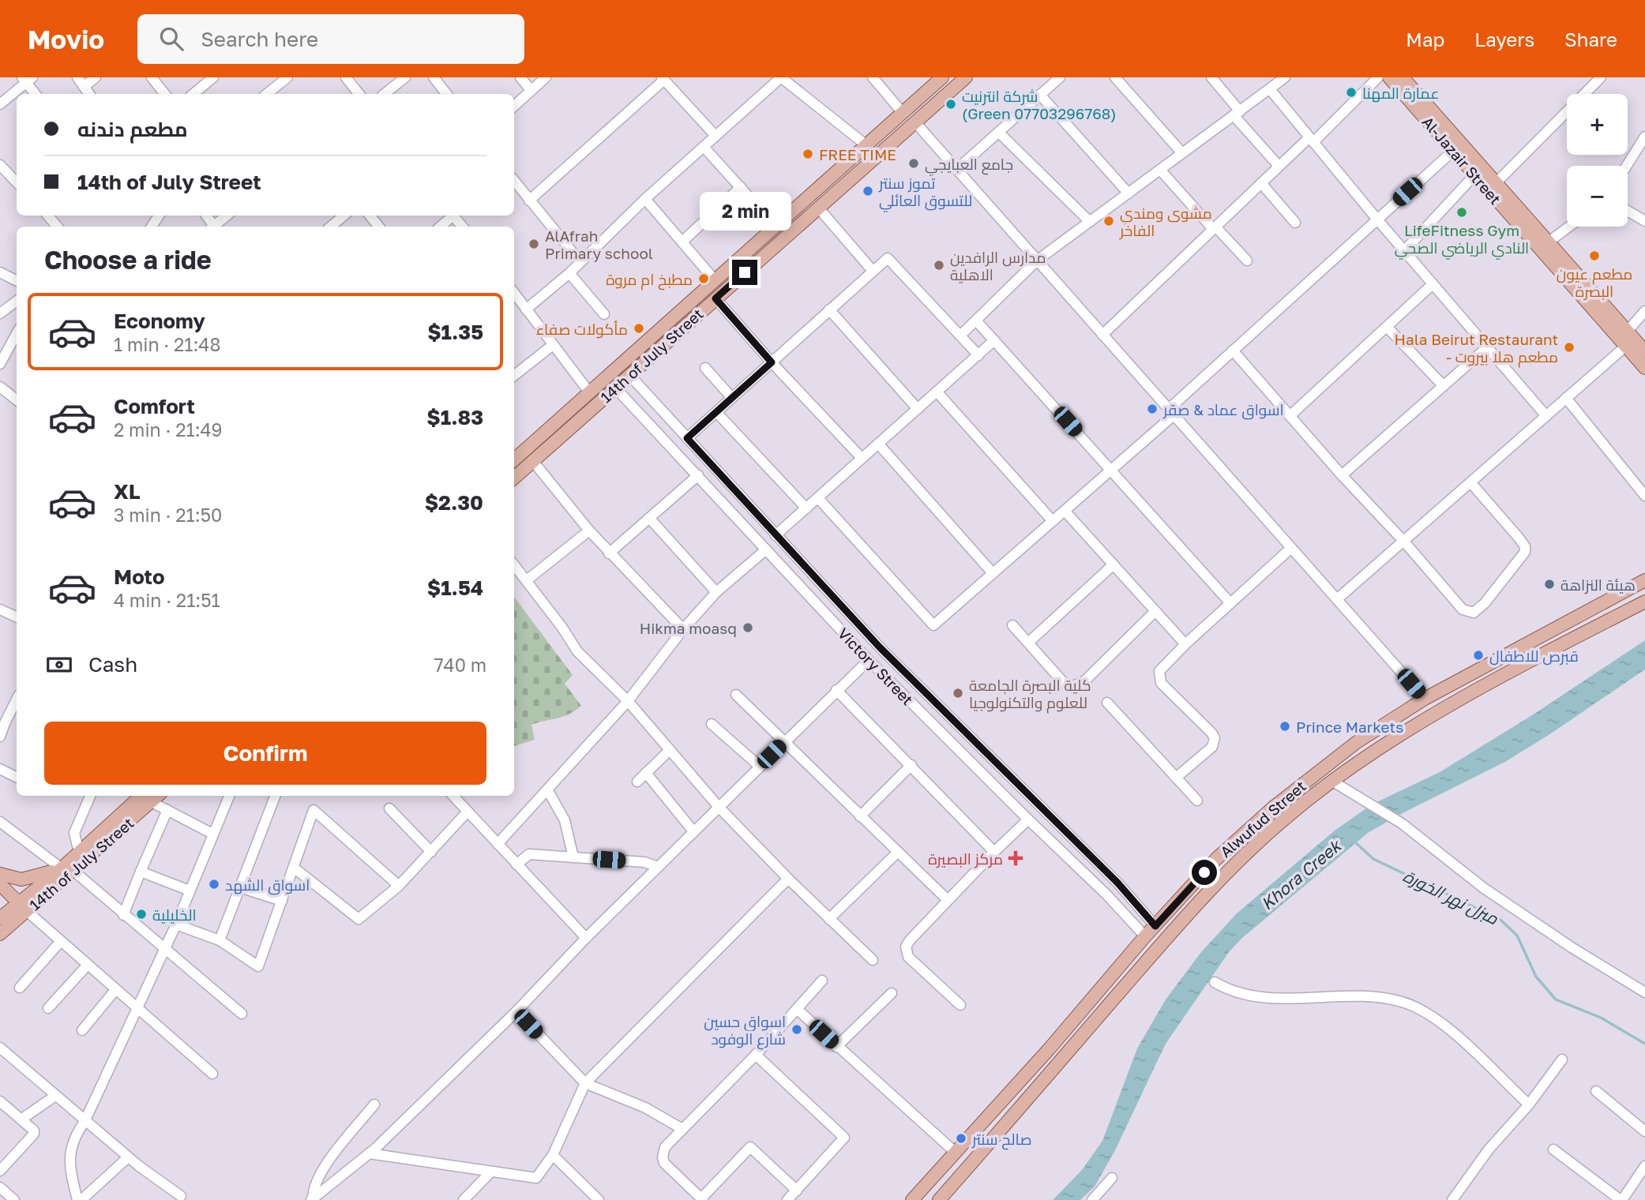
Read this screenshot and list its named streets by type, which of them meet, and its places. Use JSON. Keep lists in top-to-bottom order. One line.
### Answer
{"streets":{"main road":["Al-Jazair Street","14th of July Street","Alwufud Street"],"street":["Victory Street"]},"crossings":[["14th of July Street","Victory Street"],["Victory Street","Alwufud Street"]],"water":["Khora Creek","مبزل نهر الخورة"],"places":{"other":["عمارة المهنا","شركة انترنيت (Green 07703296768)","FREE TIME","جامع العبايجي","تموز سنتر للتسوق العائلي","LifeFitness Gym النادي الرياضي الصحي","مشوى ومندي الفاخر","AlAfrah Primary school","مطعم عيون البصرة","مدارس الرافدين اﻻهلية","مطبخ ام مروة","مأكولات صفاء","Hala Beirut Restaurant - مطعم هلا بيروت","اسواق عماد & صقر","هيئة النزاهة","Hikma moasq","قبرص للاطفال","كلية البصرة الجامعة للعلوم والتكنولوجيا","Prince Markets","اسواق الشهد","الخليلية","اسواق حسين شارع الوفود","صالح سنتر"],"health":["مركز البصيرة"]},"page":{"header":"Movio","search":"Search here","nav":["Map","Layers","Share"],"map_buttons":["+","−"],"banner":["مطعم دندنه","14th of July Street"],"bubble":"2 min","heading":"Choose a ride","list":[{"name":"Economy","note":"1 min · 21:48","value":"$1.35"},{"name":"Comfort","note":"2 min · 21:49","value":"$1.83"},{"name":"XL","note":"3 min · 21:50","value":"$2.30"},{"name":"Moto","note":"4 min · 21:51","value":"$1.54"}],"pay":["Cash","740 m"],"buttons":"Confirm"}}
